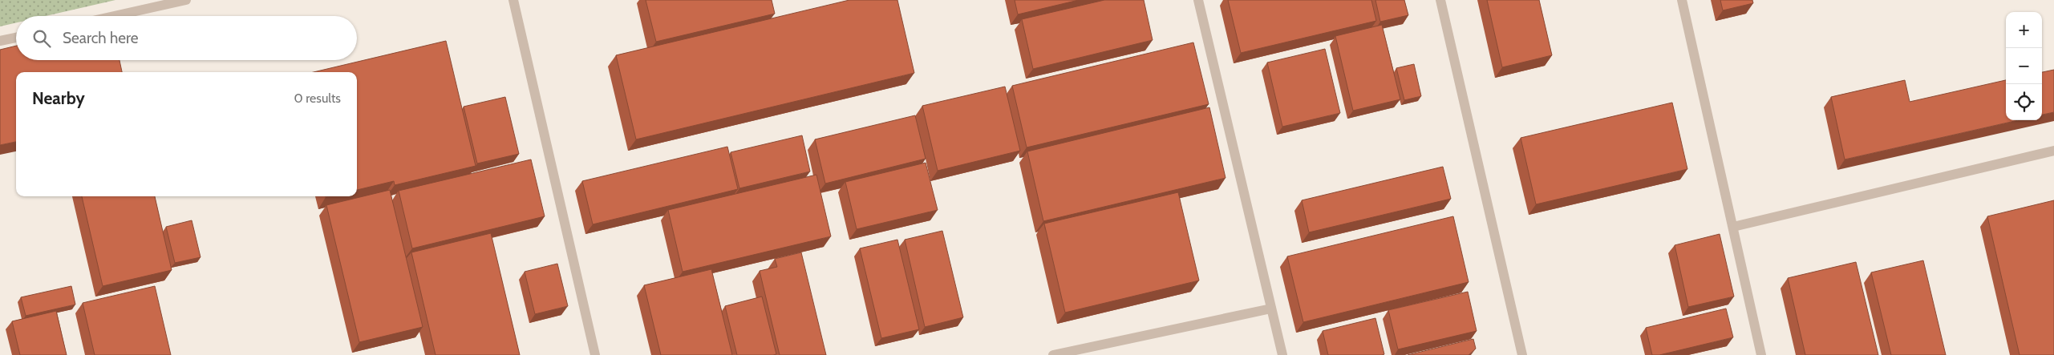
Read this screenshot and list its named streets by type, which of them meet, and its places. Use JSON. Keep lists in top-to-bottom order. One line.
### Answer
{"page":{"map_buttons":["+","−"],"search":"Search here","heading":["Nearby","0 results"]}}
